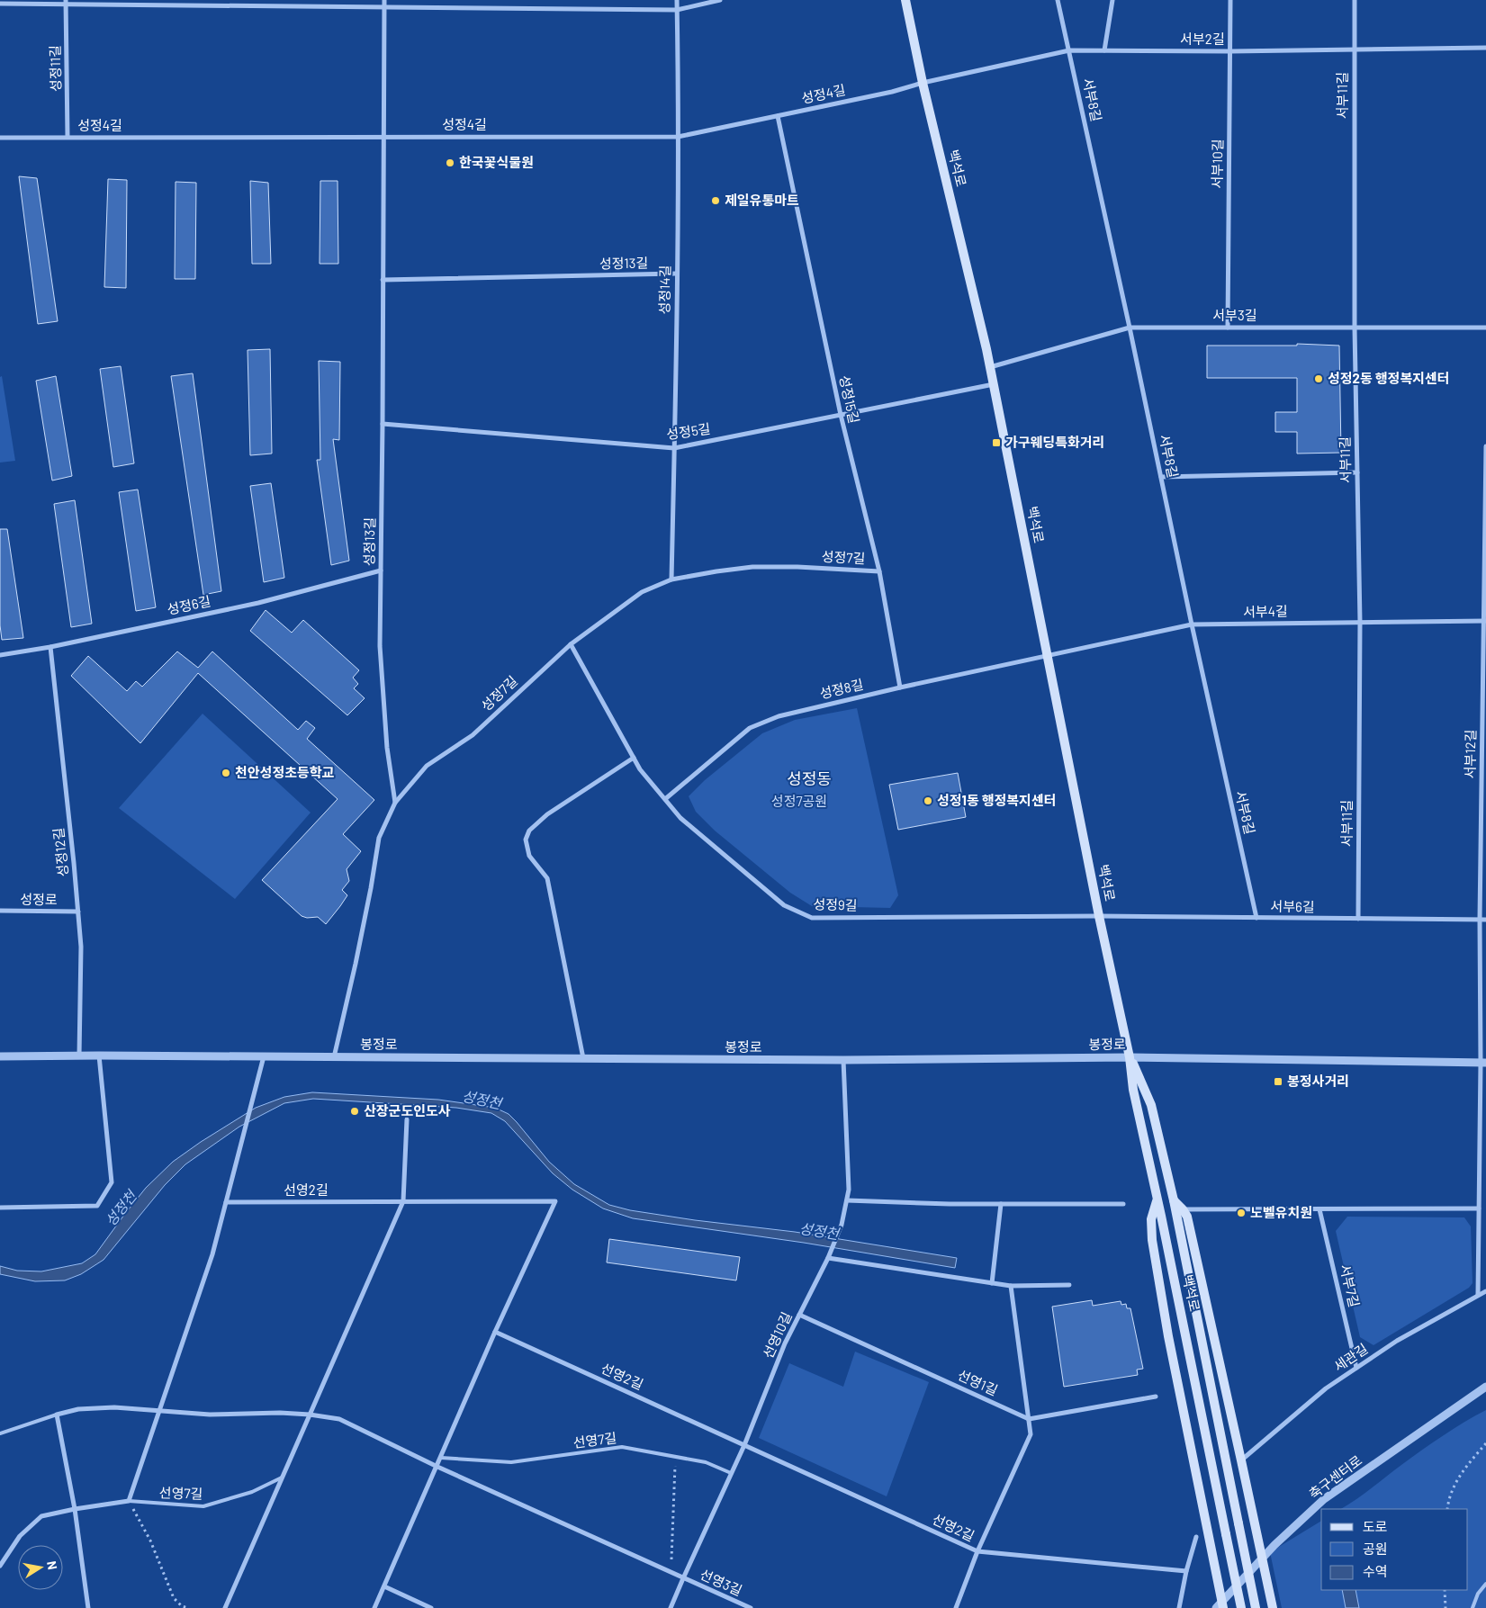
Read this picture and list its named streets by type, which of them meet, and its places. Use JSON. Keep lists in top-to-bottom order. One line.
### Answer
{"streets":{"main road":["백석로"],"street":["서부2길","성정11길","성정4길","서부11길","서부8길","서부10길","성정13길","성정14길","서부3길","성정15길","성정5길","성정7길","성정6길","서부4길","성정8길","서부12길","성정12길","성정로","성정9길","서부6길","봉정로","선영2길","서부7길","선영10길","세관길","선영1길","축구센터로","선영3길"],"lane":["선영7길"]},"crossings":[["서부2길","성정4길"],["서부2길","서부11길"],["서부2길","서부8길"],["서부2길","서부10길"],["서부2길","백석로"],["성정11길","성정4길"],["성정4길","백석로"],["성정4길","성정13길"],["성정4길","성정14길"],["성정4길","성정15길"],["서부11길","서부3길"],["서부11길","서부4길"],["서부11길","서부6길"],["서부8길","서부3길"],["서부8길","서부4길"],["서부8길","서부6길"],["서부10길","서부3길"],["백석로","서부3길"],["백석로","성정5길"],["백석로","서부4길"],["백석로","성정8길"],["백석로","성정9길"],["백석로","서부6길"],["백석로","봉정로"],["성정13길","성정14길"],["성정13길","성정5길"],["성정13길","성정7길"],["성정13길","성정6길"],["성정14길","성정5길"],["성정14길","성정7길"],["성정15길","성정5길"],["성정15길","성정7길"],["성정15길","성정8길"],["성정7길","성정9길"],["성정7길","봉정로"],["성정6길","성정12길"],["서부4길","성정8길"],["서부4길","서부12길"],["성정8길","성정9길"],["서부12길","서부6길"],["서부12길","봉정로"],["서부12길","세관길"],["성정12길","성정로"],["성정12길","봉정로"],["성정9길","서부6길"],["봉정로","선영10길"],["선영2길","선영10길"],["서부7길","세관길"],["선영10길","선영1길"],["선영10길","선영7길"],["선영10길","선영3길"]],"districts":["성정동"],"water":["성정천"],"parks":["성정7공원"],"places":{"other":["한국꽃식물원","제일유통마트","성정2동 행정복지센터","천안성정초등학교","성정1동 행정복지센터","산장군도인도사","노벨유치원"],"transit":["가구웨딩특화거리","봉정사거리"]},"legend":["도로","공원","수역"],"north":"right"}
